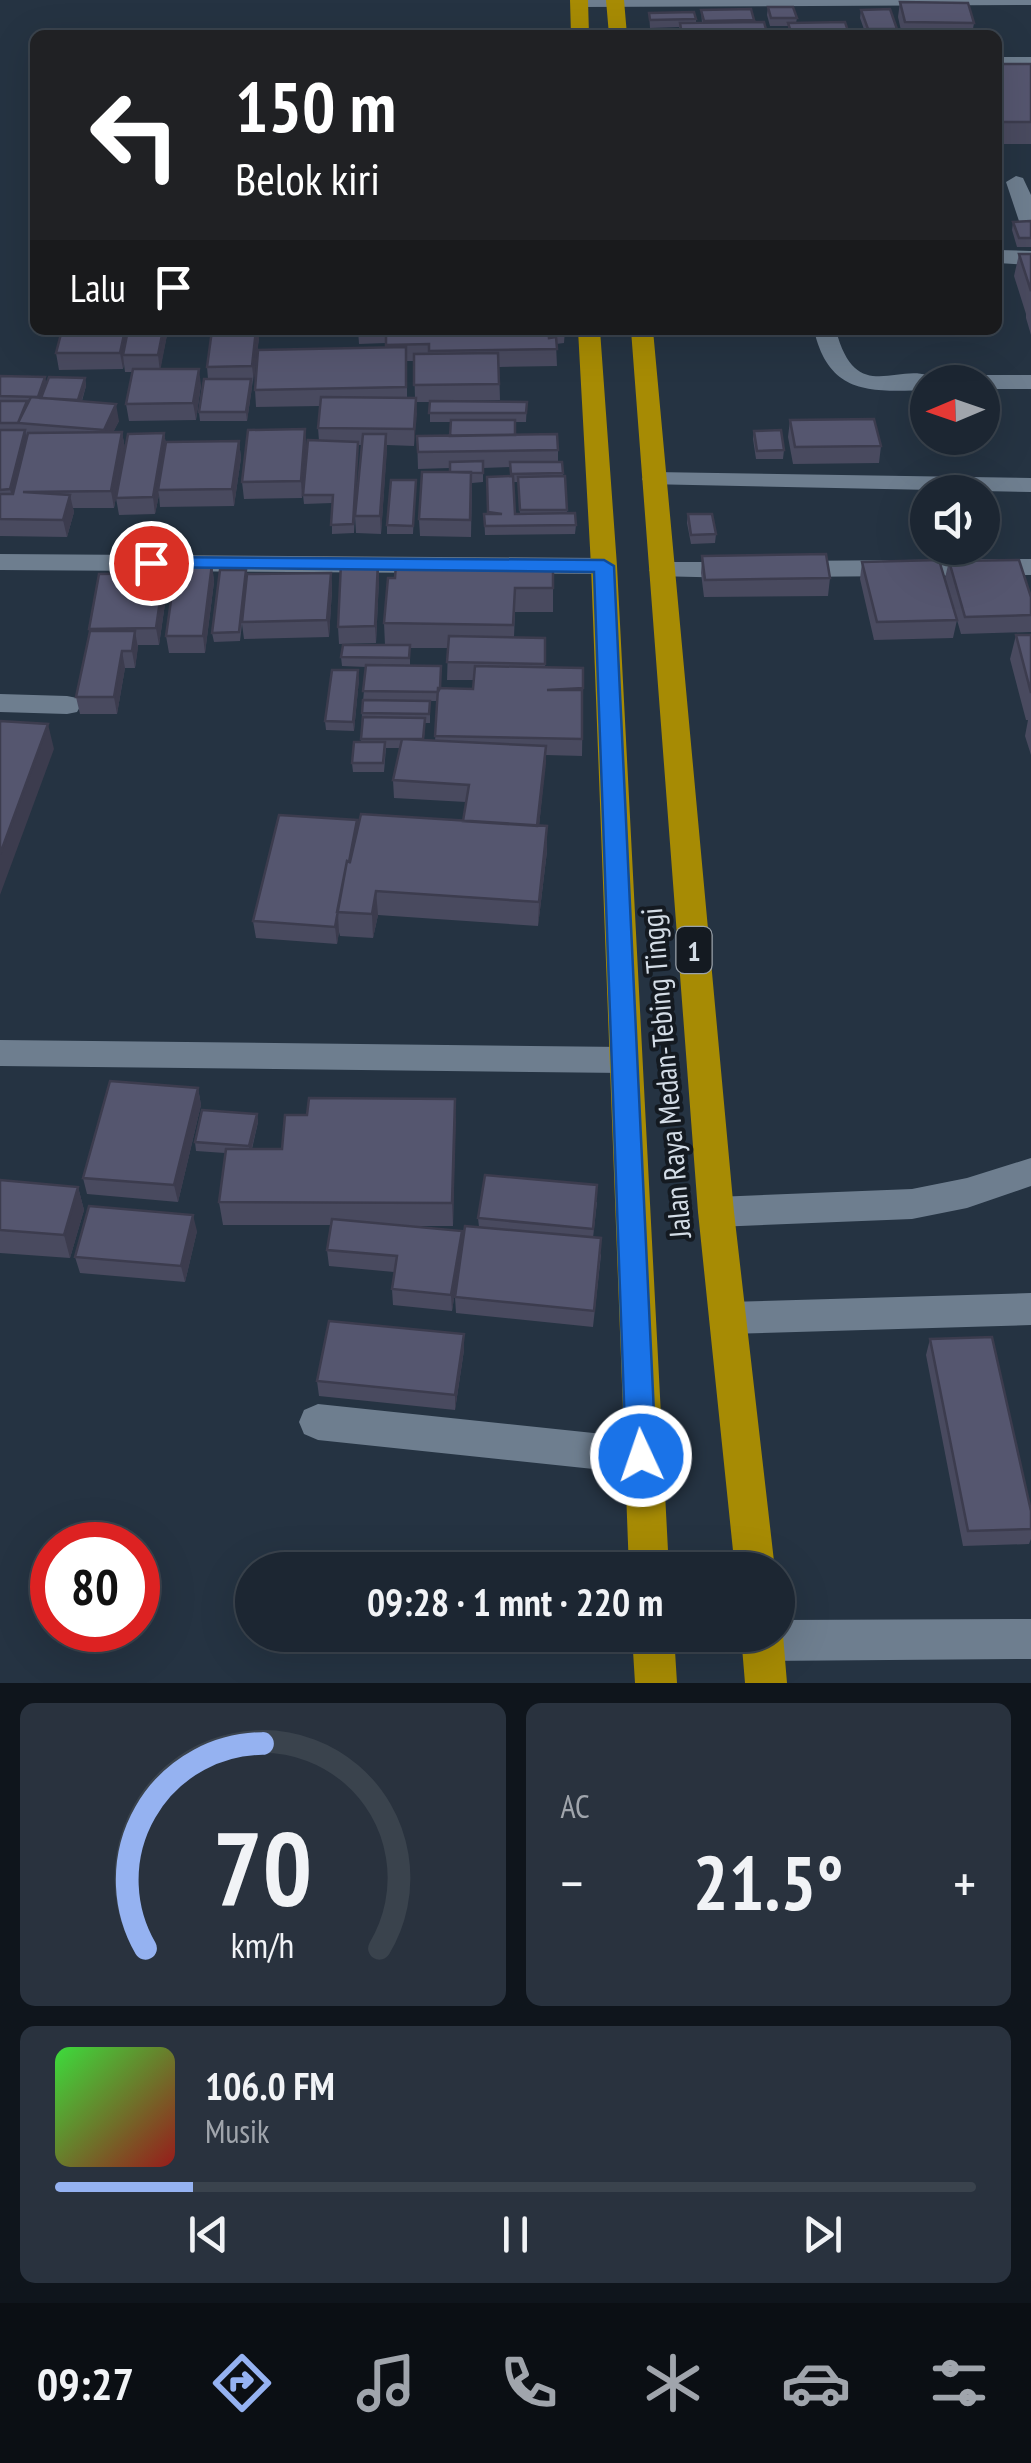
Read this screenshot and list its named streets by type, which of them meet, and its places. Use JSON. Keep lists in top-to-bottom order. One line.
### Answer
{"streets":{"highway":["1","Jalan Raya Medan-Tebing Tinggi"]},"north":"left","page":{"turn":["150 m","Belok kiri"],"then":"Lalu","limit":"80","trip":"09:28 · 1 mnt · 220 m","tile":"AC","heat":["−","21.5°","+"],"song":["106.0 FM","Musik"],"tabs":"09:27","gauge":["70","km/h"]}}
